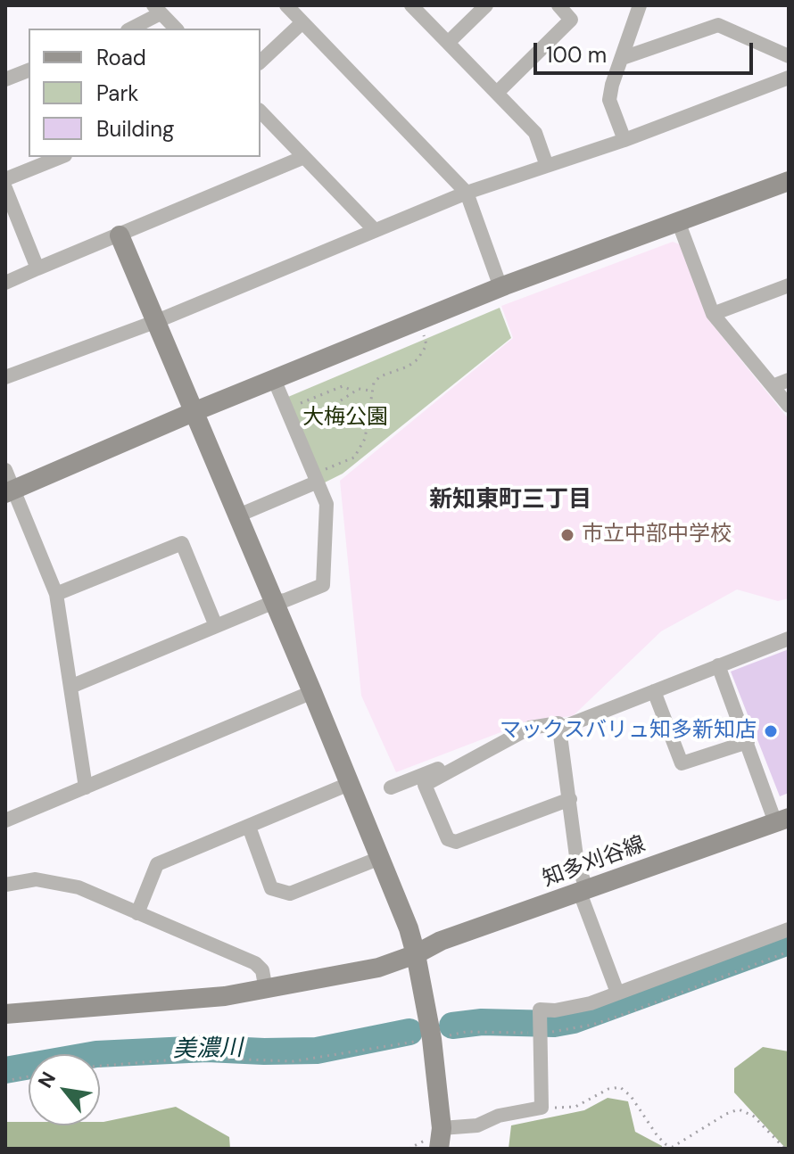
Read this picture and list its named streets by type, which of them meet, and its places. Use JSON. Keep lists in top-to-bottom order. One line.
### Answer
{"streets":{"street":["知多刈谷線"]},"districts":["新知東町三丁目"],"water":["美濃川"],"parks":["大梅公園"],"places":["市立中部中学校","マックスバリュ知多新知店"],"legend":["Road","Park","Building"],"scale_bar":"100 m","north":"top left"}
